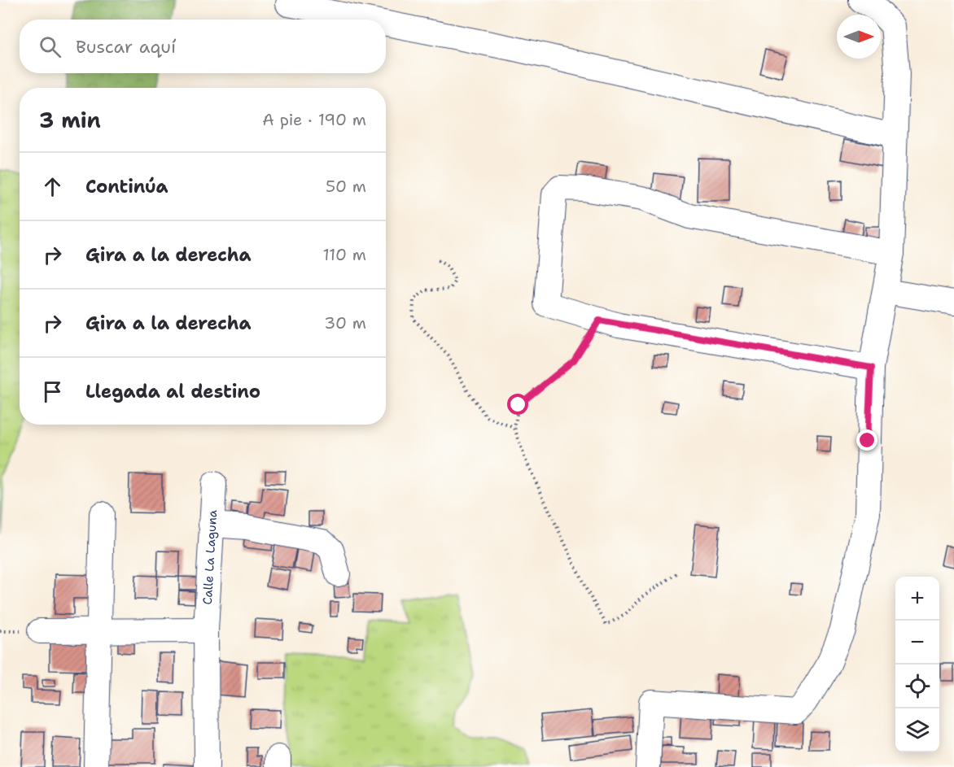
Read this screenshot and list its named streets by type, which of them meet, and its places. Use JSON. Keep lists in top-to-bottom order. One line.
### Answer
{"streets":{"street":["Calle La Laguna"]},"north":"right","page":{"search":"Buscar aquí","heading":["3 min","A pie · 190 m"],"list":[["Continúa","50 m"],["Gira a la derecha","110 m"],["Gira a la derecha","30 m"],"Llegada al destino"],"map_buttons":["+","−"]}}
